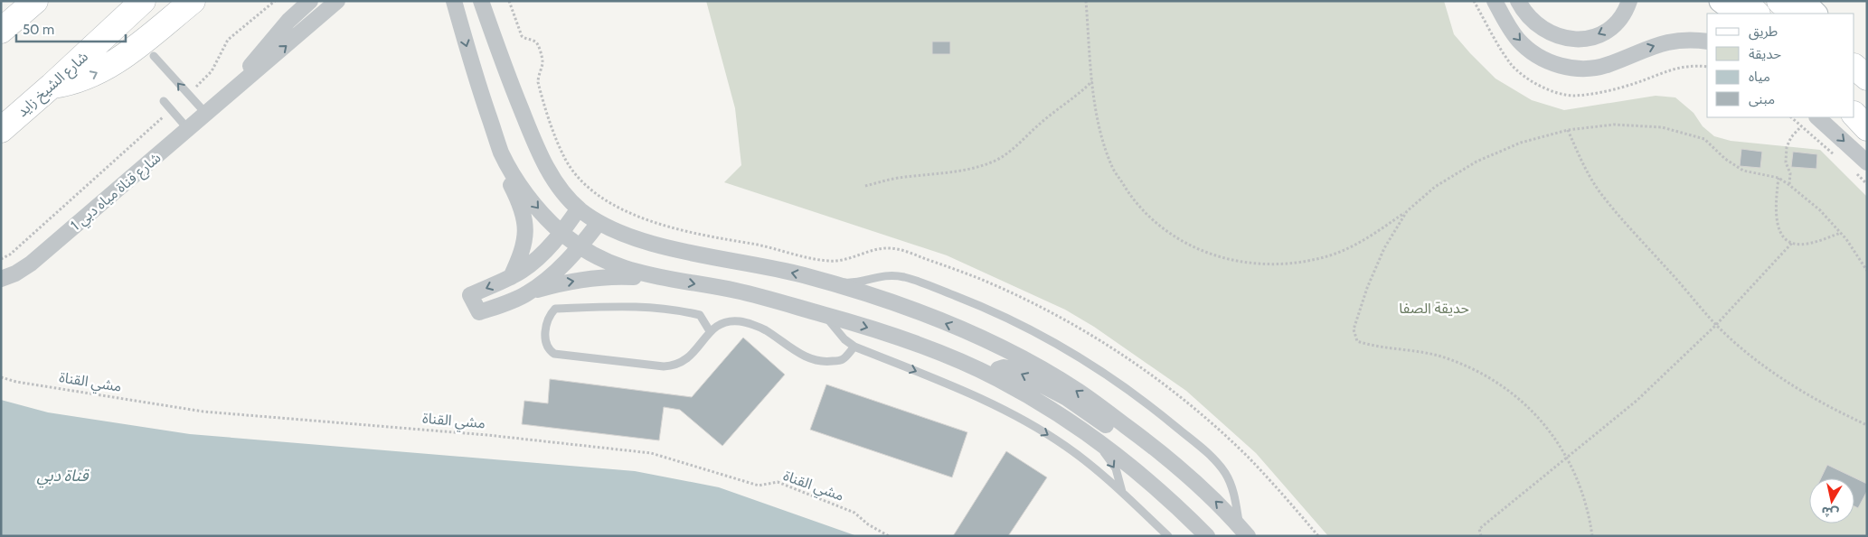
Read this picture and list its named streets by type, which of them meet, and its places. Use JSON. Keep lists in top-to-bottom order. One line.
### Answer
{"streets":{"main road":["شارع الشيخ زايد"],"street":["شارع قناة مياه دبي 1"],"path":["مشي القناة"]},"water":["قناة دبي"],"parks":["حديقة الصفا"],"legend":["طريق","حديقة","مياه","مبنى"],"scale_bar":"50 m","north":"bottom"}
